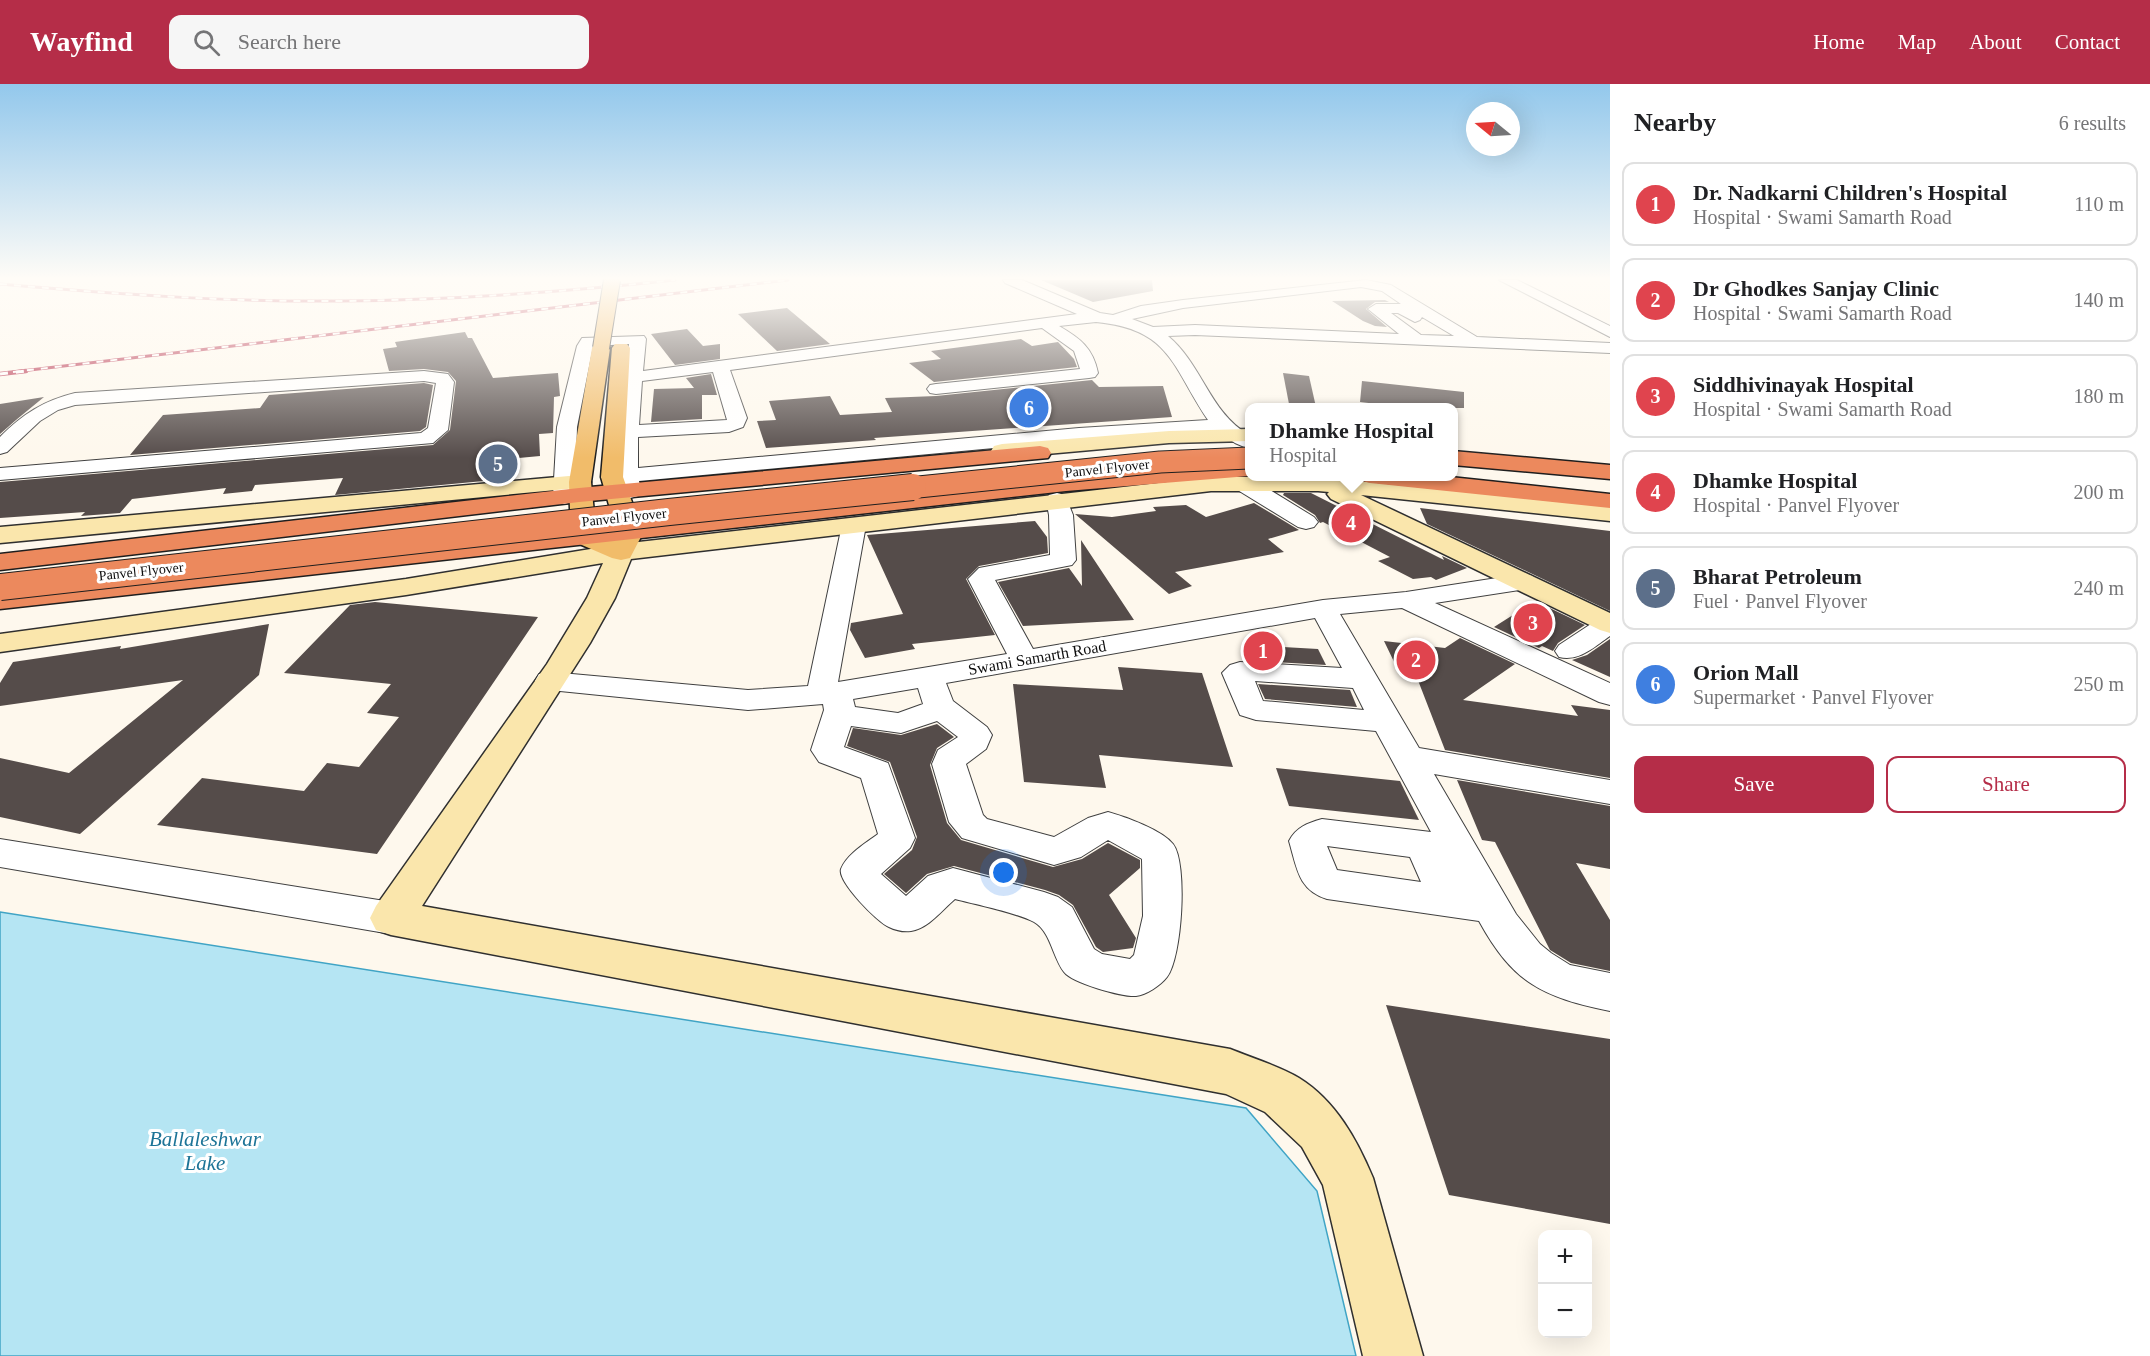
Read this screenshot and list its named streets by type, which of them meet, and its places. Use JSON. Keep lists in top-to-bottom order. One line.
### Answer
{"streets":{"highway":["Panvel Flyover"],"street":["Swami Samarth Road"]},"water":["Ballaleshwar Lake"],"north":"left","page":{"header":"Wayfind","search":"Search here","nav":["Home","Map","About","Contact"],"heading":["Nearby","6 results"],"list":[{"mark":"1","name":"Dr. Nadkarni Children's Hospital","note":"Hospital · Swami Samarth Road","value":"110 m"},{"mark":"2","name":"Dr Ghodkes Sanjay Clinic","note":"Hospital · Swami Samarth Road","value":"140 m"},{"mark":"3","name":"Siddhivinayak Hospital","note":"Hospital · Swami Samarth Road","value":"180 m"},{"mark":"4","name":"Dhamke Hospital","note":"Hospital · Panvel Flyover","value":"200 m"},{"mark":"5","name":"Bharat Petroleum","note":"Fuel · Panvel Flyover","value":"240 m"},{"mark":"6","name":"Orion Mall","note":"Supermarket · Panvel Flyover","value":"250 m"}],"pins":["6","5","4","3","1","2"],"popup":["Dhamke Hospital","Hospital"],"buttons":["Save","Share"],"map_buttons":["+","−"]}}
